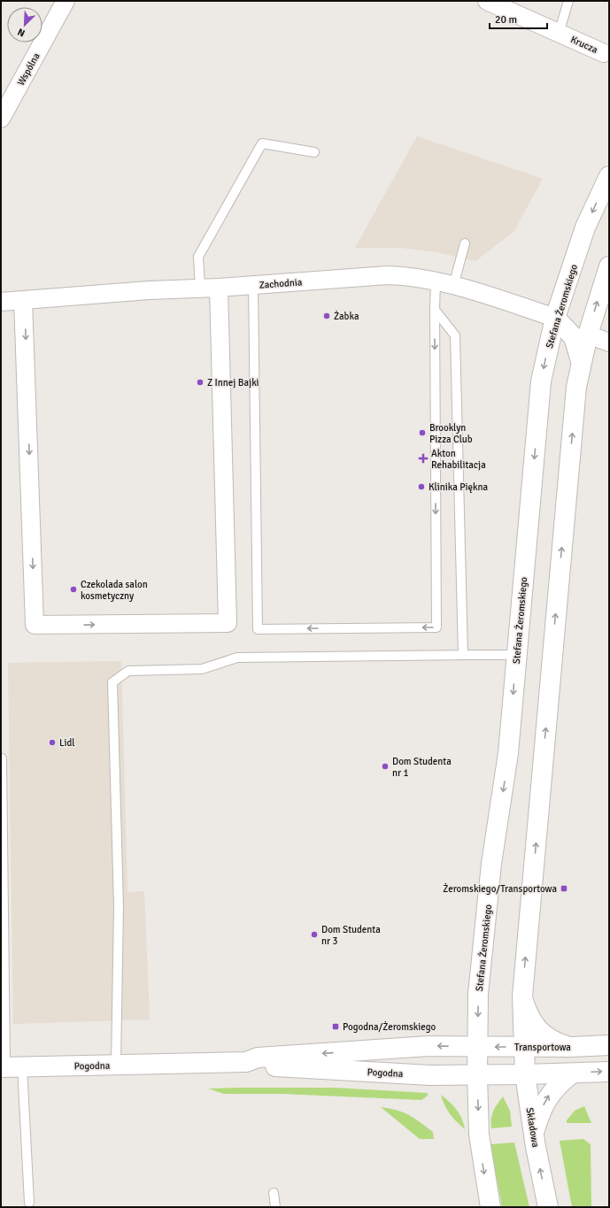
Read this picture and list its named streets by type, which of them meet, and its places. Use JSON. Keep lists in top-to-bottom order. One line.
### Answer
{"streets":{"main road":["Stefana Żeromskiego","Transportowa","Pogodna","Składowa"],"street":["Krucza","Wspólna","Zachodnia"]},"crossings":[["Zachodnia","Stefana Żeromskiego"],["Stefana Żeromskiego","Transportowa"],["Stefana Żeromskiego","Pogodna"],["Transportowa","Pogodna"],["Transportowa","Składowa"],["Pogodna","Składowa"]],"places":{"other":["Żabka","Z Innej Bajki","Brooklyn Pizza Club","Klinika Piękna","Czekolada salon kosmetyczny","Lidl","Dom Studenta nr 1","Dom Studenta nr 3"],"health":["Akton Rehabilitacja"],"transit":["Żeromskiego/Transportowa","Pogodna/Żeromskiego"]},"scale_bar":"20 m","north":"bottom left"}
